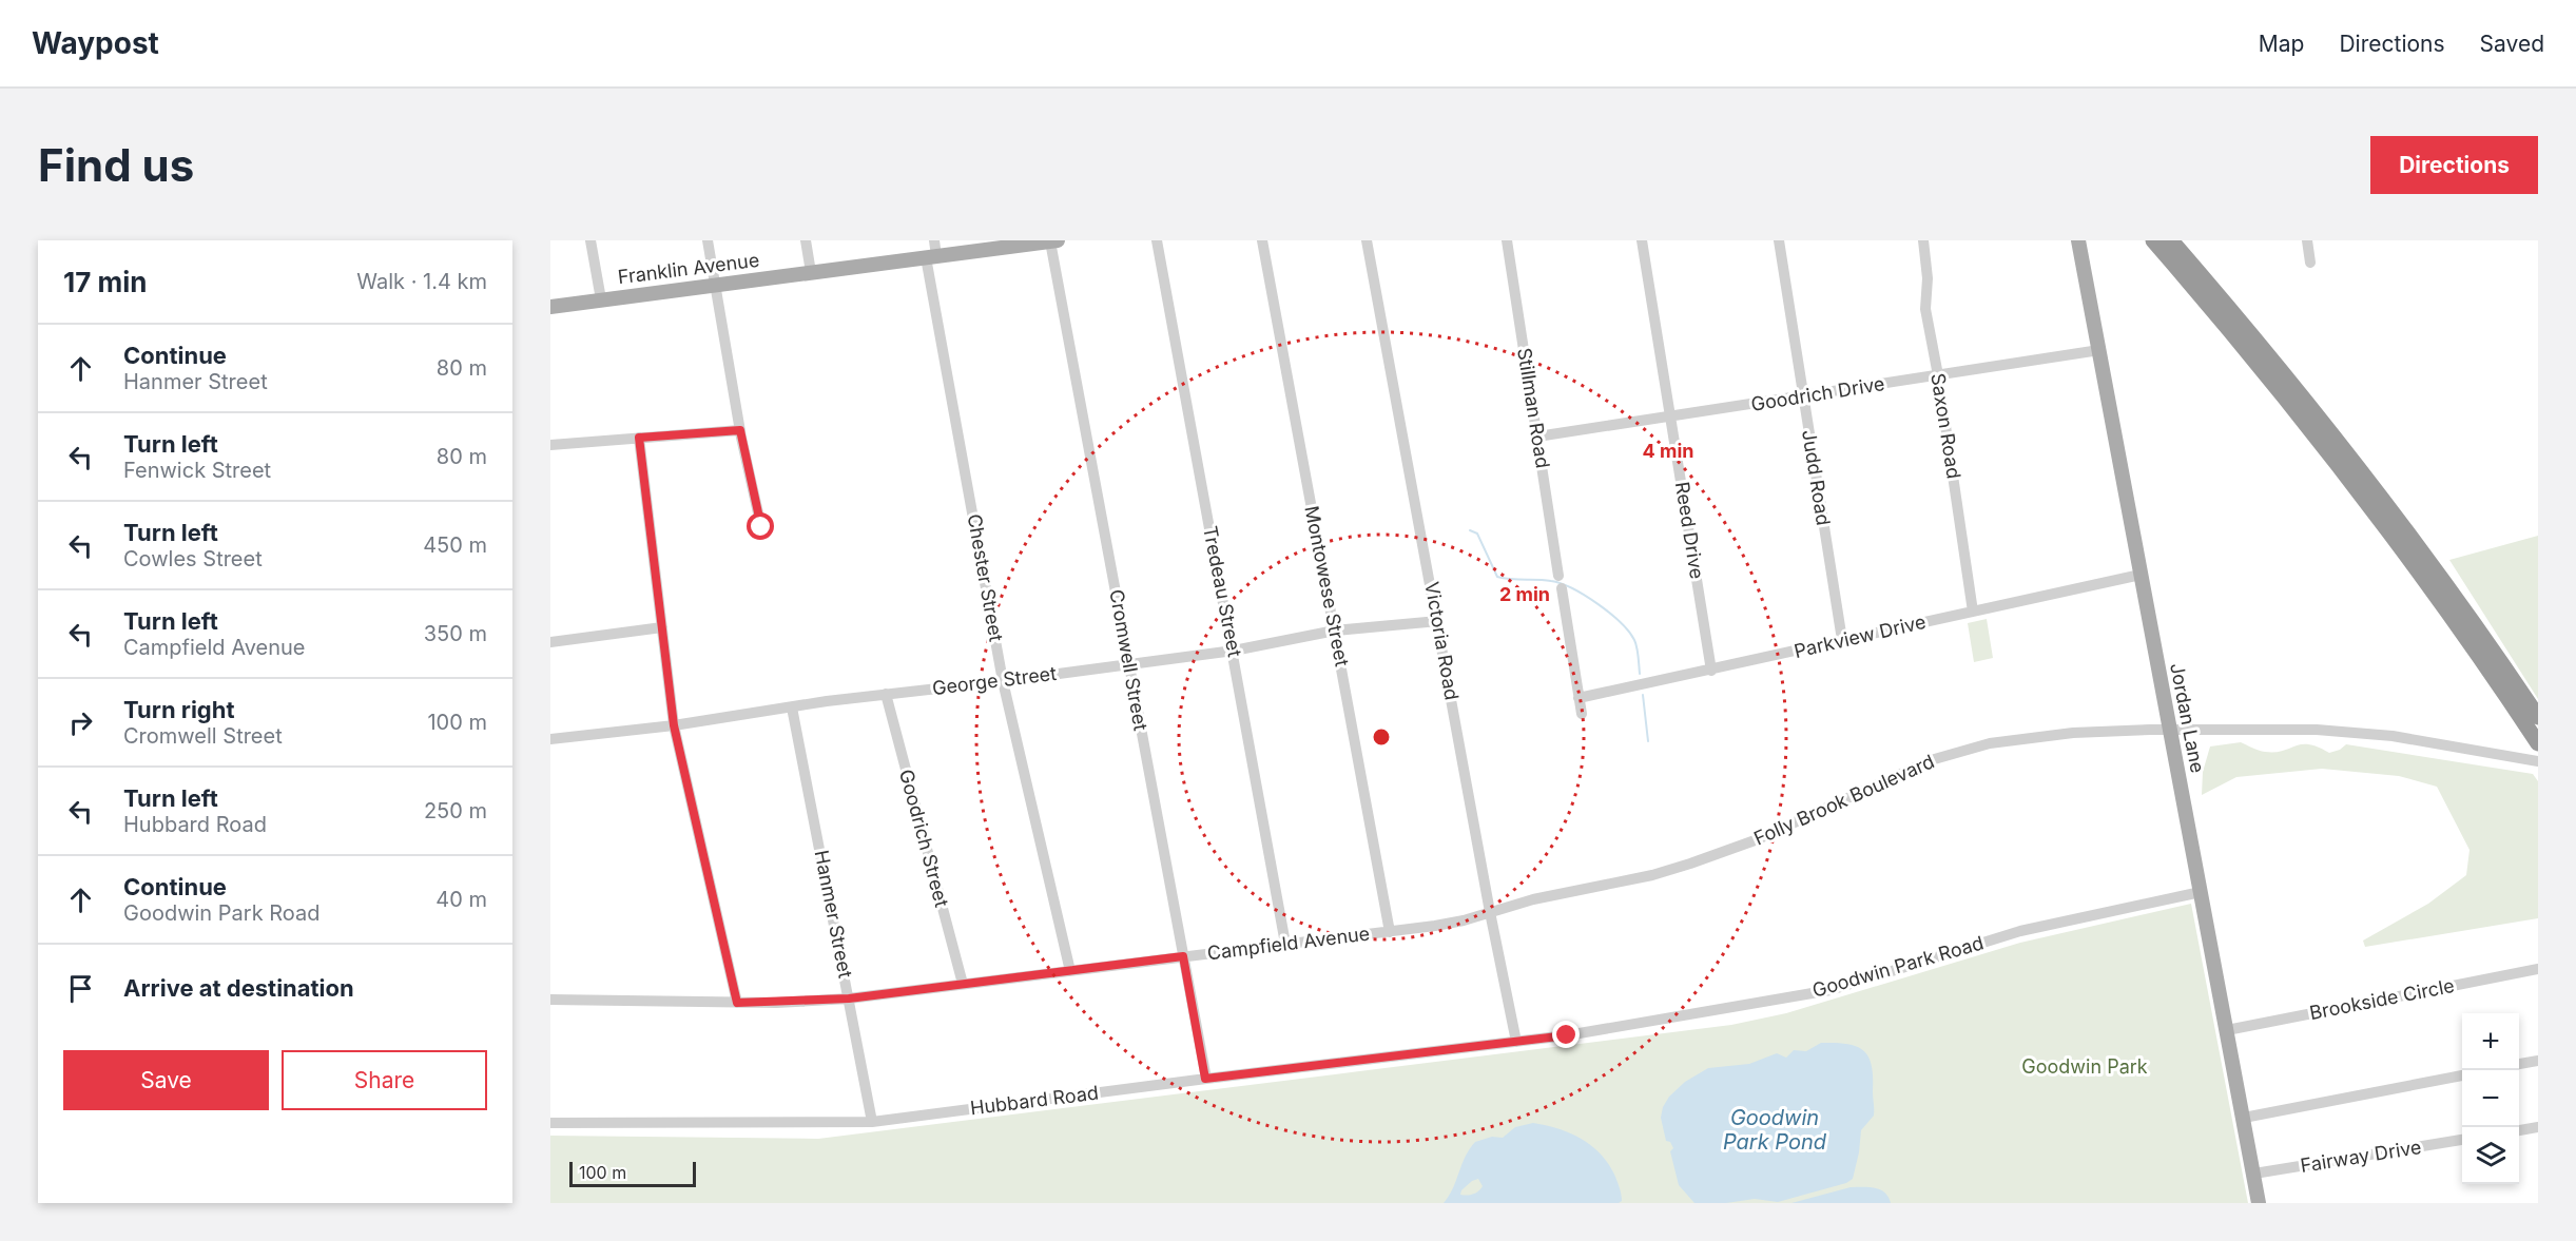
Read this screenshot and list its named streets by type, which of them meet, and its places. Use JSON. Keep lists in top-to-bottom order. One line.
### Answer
{"streets":{"main road":["Franklin Avenue","Jordan Lane"],"street":["Goodrich Drive","Stillman Road","Saxon Road","Judd Road","Reed Drive","Chester Street","Montowese Street","Tredeau Street","Parkview Drive","Victoria Road","Cromwell Street","George Street","Folly Brook Boulevard","Goodrich Street","Hanmer Street","Campfield Avenue","Goodwin Park Road","Brookside Circle","Hubbard Road","Fairway Drive"]},"crossings":[["Franklin Avenue","Chester Street"],["Franklin Avenue","Cromwell Street"],["Goodrich Drive","Stillman Road"],["Goodrich Drive","Saxon Road"],["Goodrich Drive","Judd Road"],["Goodrich Drive","Reed Drive"],["Goodrich Drive","Jordan Lane"],["Saxon Road","Parkview Drive"],["Judd Road","Parkview Drive"],["Reed Drive","Parkview Drive"],["Chester Street","George Street"],["Chester Street","Campfield Avenue"],["Montowese Street","George Street"],["Montowese Street","Campfield Avenue"],["Tredeau Street","George Street"],["Tredeau Street","Campfield Avenue"],["Parkview Drive","Jordan Lane"],["Victoria Road","George Street"],["Victoria Road","Campfield Avenue"],["Victoria Road","Goodwin Park Road"],["Victoria Road","Hubbard Road"],["Cromwell Street","George Street"],["Cromwell Street","Campfield Avenue"],["Cromwell Street","Hubbard Road"],["George Street","Goodrich Street"],["George Street","Hanmer Street"],["Jordan Lane","Folly Brook Boulevard"],["Jordan Lane","Goodwin Park Road"],["Jordan Lane","Brookside Circle"],["Jordan Lane","Fairway Drive"],["Folly Brook Boulevard","Campfield Avenue"],["Goodrich Street","Campfield Avenue"],["Hanmer Street","Campfield Avenue"],["Hanmer Street","Hubbard Road"],["Goodwin Park Road","Hubbard Road"]],"water":["Goodwin Park Pond"],"parks":["Goodwin Park"],"scale_bar":"100 m","page":{"header":"Waypost","nav":["Map","Directions","Saved"],"buttons":["Directions",["Save","Share"]],"title":"Find us","heading":["17 min","Walk · 1.4 km"],"list":[["Continue","Hanmer Street","80 m"],["Turn left","Fenwick Street","80 m"],["Turn left","Cowles Street","450 m"],["Turn left","Campfield Avenue","350 m"],["Turn right","Cromwell Street","100 m"],["Turn left","Hubbard Road","250 m"],["Continue","Goodwin Park Road","40 m"],"Arrive at destination"],"map_buttons":["+","−"],"scale":"100 m"},"rings":["4 min","2 min"]}
